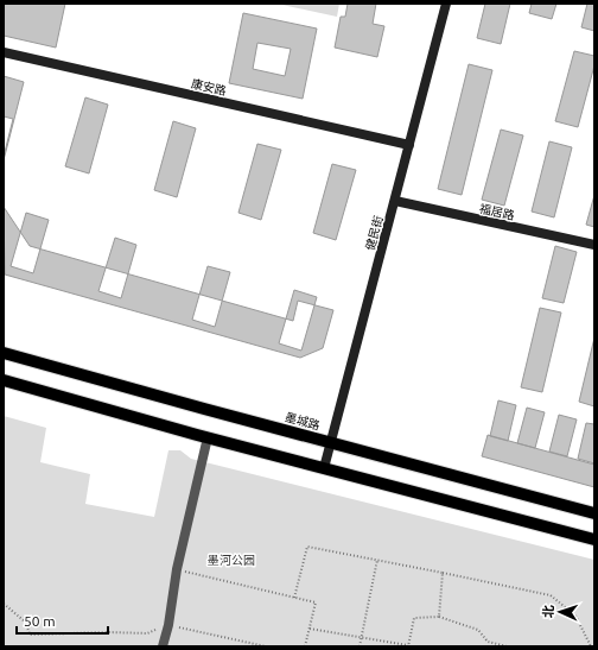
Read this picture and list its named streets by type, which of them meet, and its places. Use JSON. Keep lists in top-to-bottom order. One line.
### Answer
{"streets":{"main road":["墨城路"],"street":["康安路","福居路","健民街"]},"crossings":[["康安路","健民街"],["福居路","健民街"],["健民街","墨城路"]],"parks":["墨河公园"],"scale_bar":"50 m","north":"left"}
